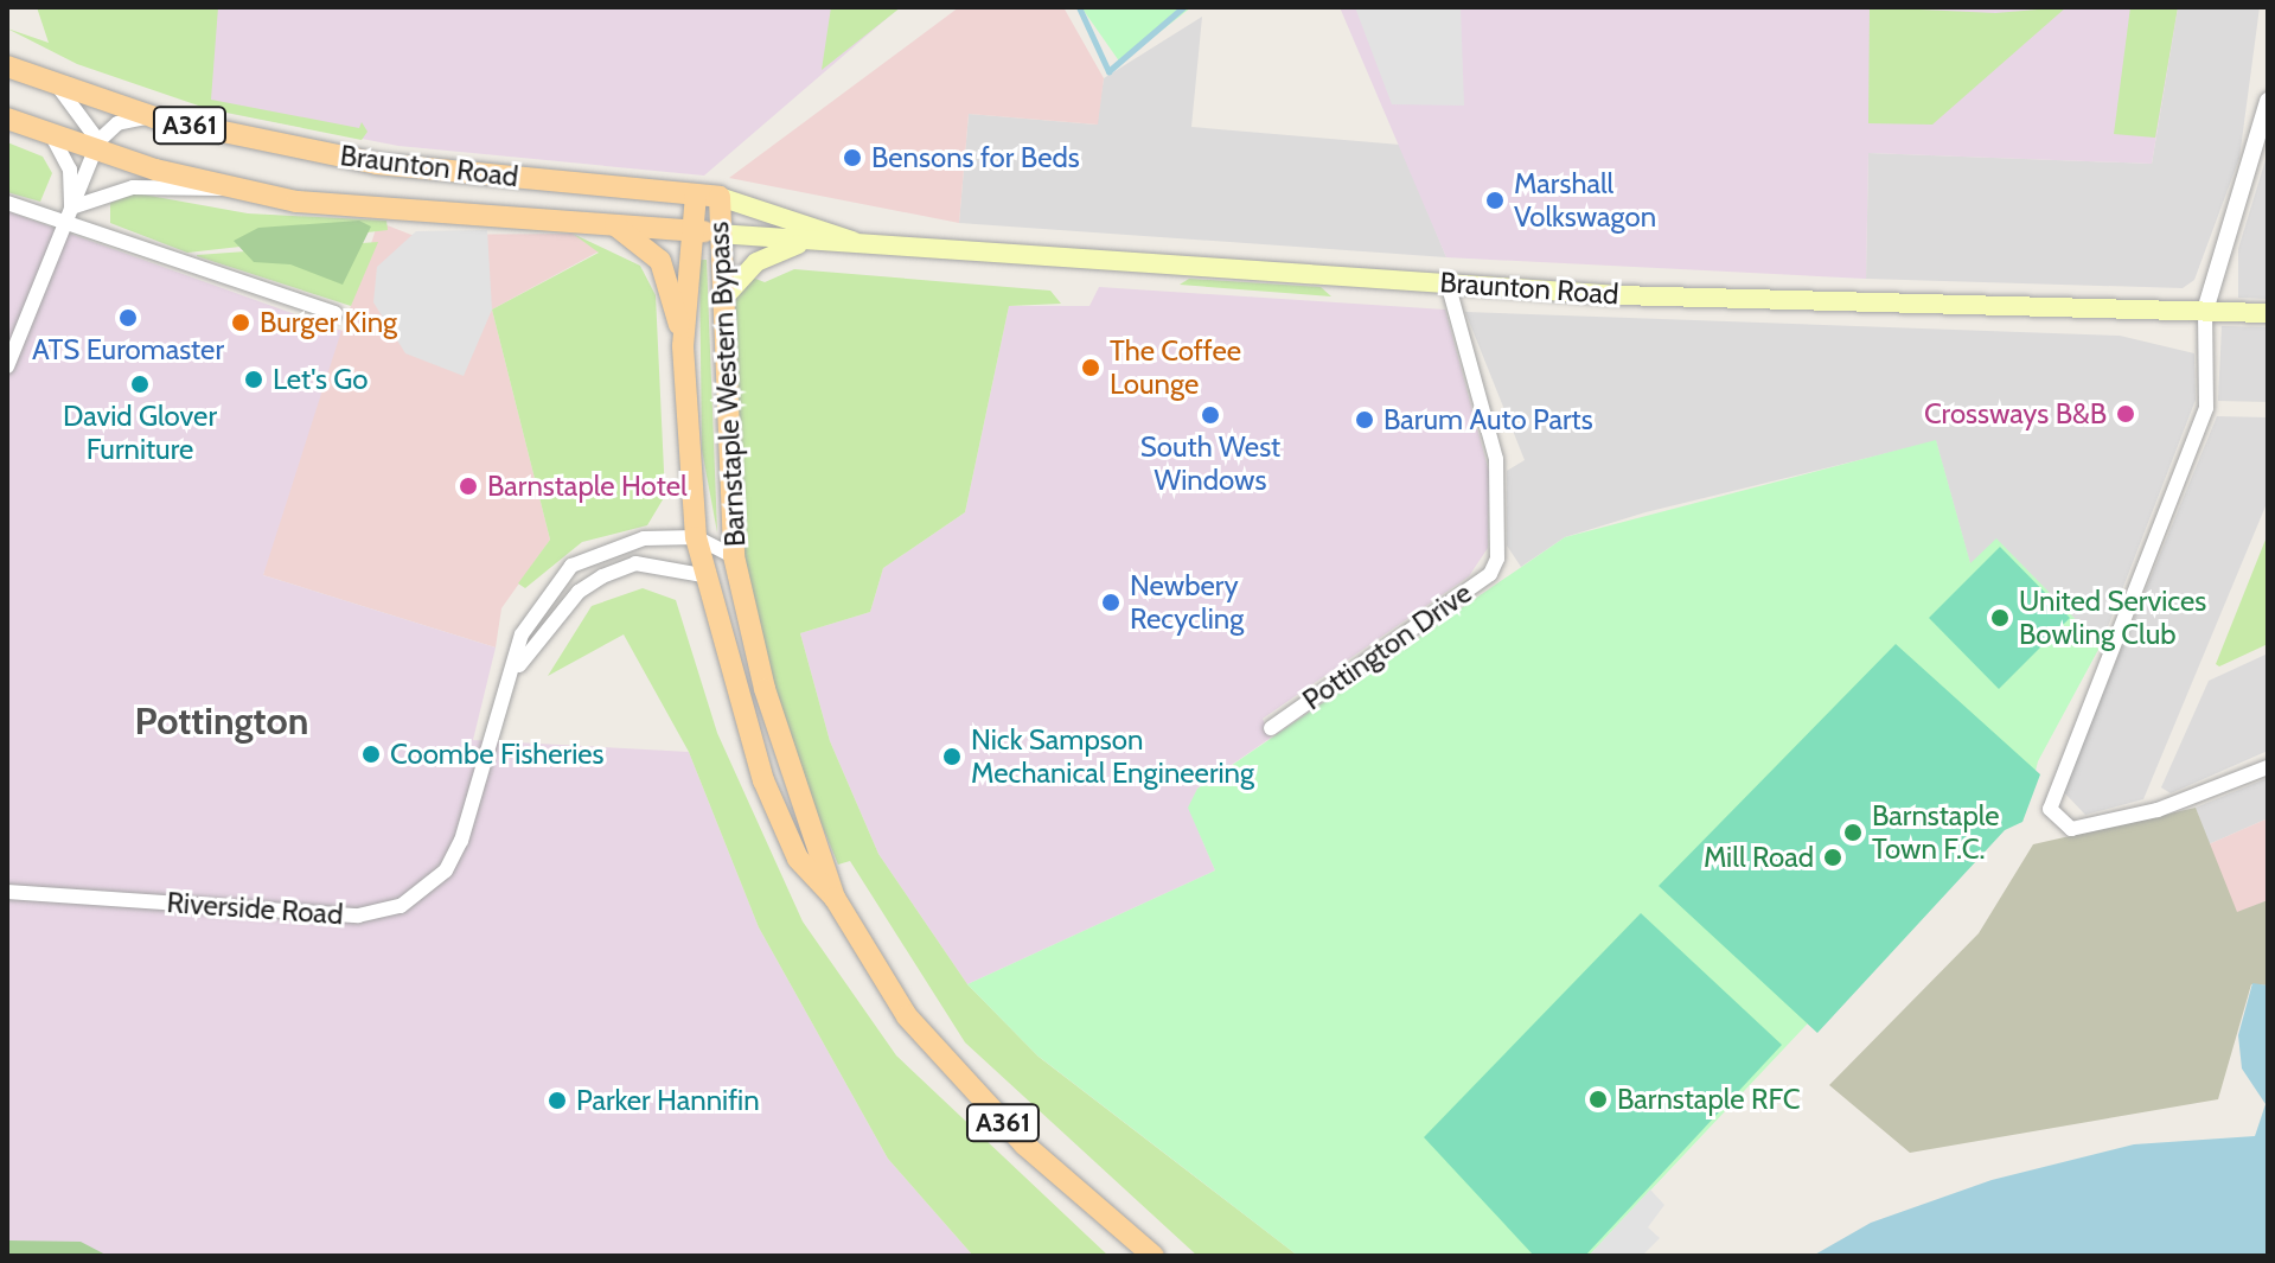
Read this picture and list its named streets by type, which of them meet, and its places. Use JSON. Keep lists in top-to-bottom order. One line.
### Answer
{"streets":{"main road":["A361","Braunton Road","Barnstaple Western Bypass"],"street":["Pottington Drive","Riverside Road"]},"crossings":[["A361","Braunton Road"],["A361","Barnstaple Western Bypass"],["Braunton Road","Barnstaple Western Bypass"],["Braunton Road","Pottington Drive"],["Barnstaple Western Bypass","Riverside Road"]],"districts":["Pottington"],"places":["Bensons for Beds","Marshall Volkswagon","ATS Euromaster","Burger King","The Coffee Lounge","Let's Go","David Glover Furniture","Crossways B&B","South West Windows","Barum Auto Parts","Barnstaple Hotel","Newbery Recycling","United Services Bowling Club","Coombe Fisheries","Nick Sampson Mechanical Engineering","Barnstaple Town F.C.","Mill Road","Barnstaple RFC","Parker Hannifin"]}
